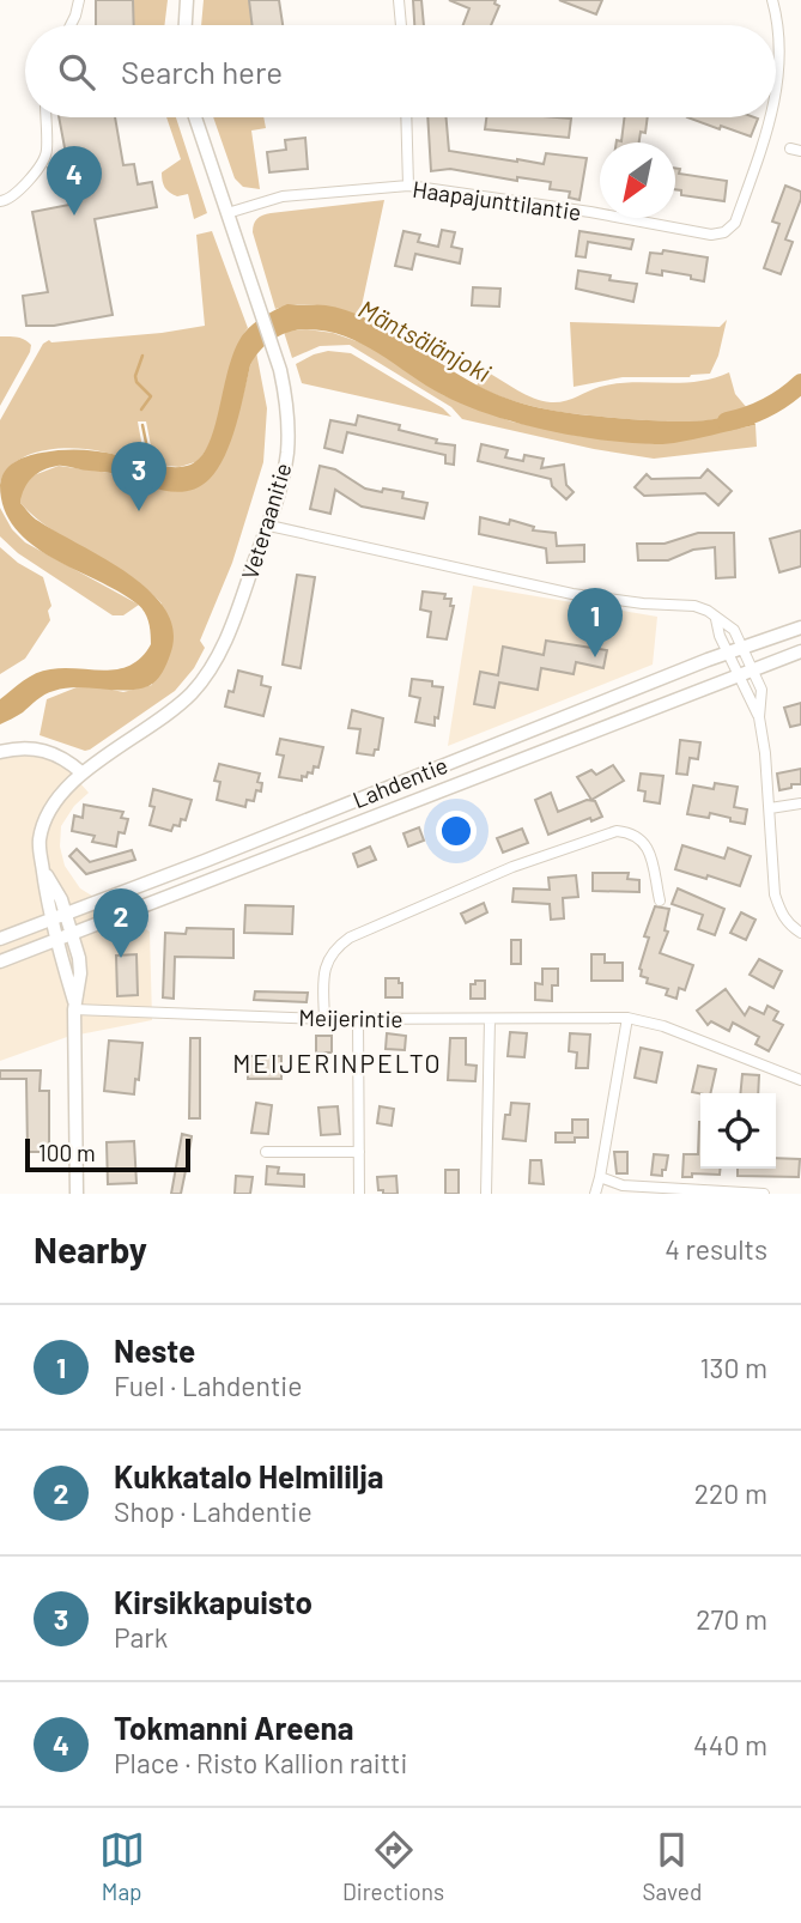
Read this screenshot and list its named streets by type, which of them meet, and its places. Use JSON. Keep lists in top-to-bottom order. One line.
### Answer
{"streets":{"main road":["Veteraanitie","Lahdentie"],"street":["Haapajunttilantie","Meijerintie"]},"crossings":[["Haapajunttilantie","Veteraanitie"],["Veteraanitie","Lahdentie"],["Veteraanitie","Meijerintie"]],"districts":["MEIJERINPELTO"],"water":["Mäntsälänjoki"],"scale_bar":"100 m","north":"bottom left","page":{"search":"Search here","pins":["4","3","1","2"],"scale":"100 m","heading":["Nearby","4 results"],"list":[{"mark":"1","name":"Neste","note":"Fuel · Lahdentie","value":"130 m"},{"mark":"2","name":"Kukkatalo Helmililja","note":"Shop · Lahdentie","value":"220 m"},{"mark":"3","name":"Kirsikkapuisto","note":"Park","value":"270 m"},{"mark":"4","name":"Tokmanni Areena","note":"Place · Risto Kallion raitti","value":"440 m"}],"nav":["Map","Directions","Saved"]}}
